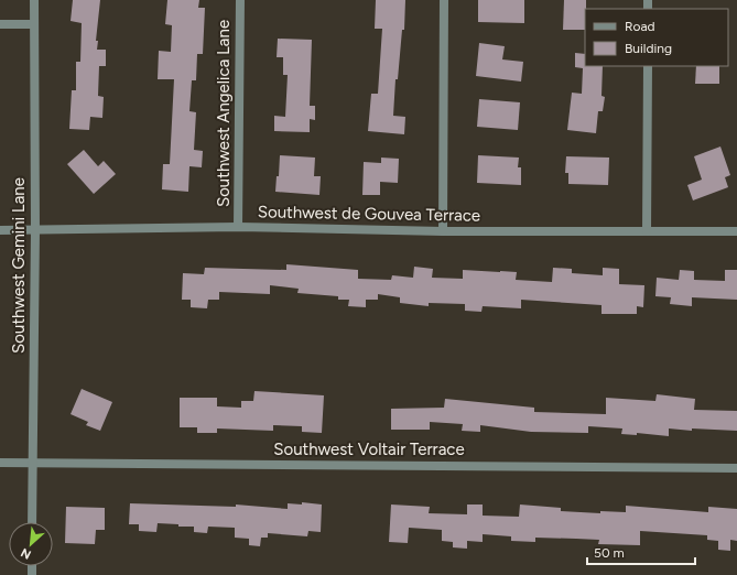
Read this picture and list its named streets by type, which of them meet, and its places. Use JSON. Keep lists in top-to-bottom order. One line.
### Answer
{"streets":{"street":["Southwest Angelica Lane","Southwest de Gouvea Terrace","Southwest Gemini Lane","Southwest Voltair Terrace"]},"crossings":[["Southwest Angelica Lane","Southwest de Gouvea Terrace"],["Southwest de Gouvea Terrace","Southwest Gemini Lane"],["Southwest Gemini Lane","Southwest Voltair Terrace"]],"legend":["Road","Building"],"scale_bar":"50 m","north":"bottom left"}
